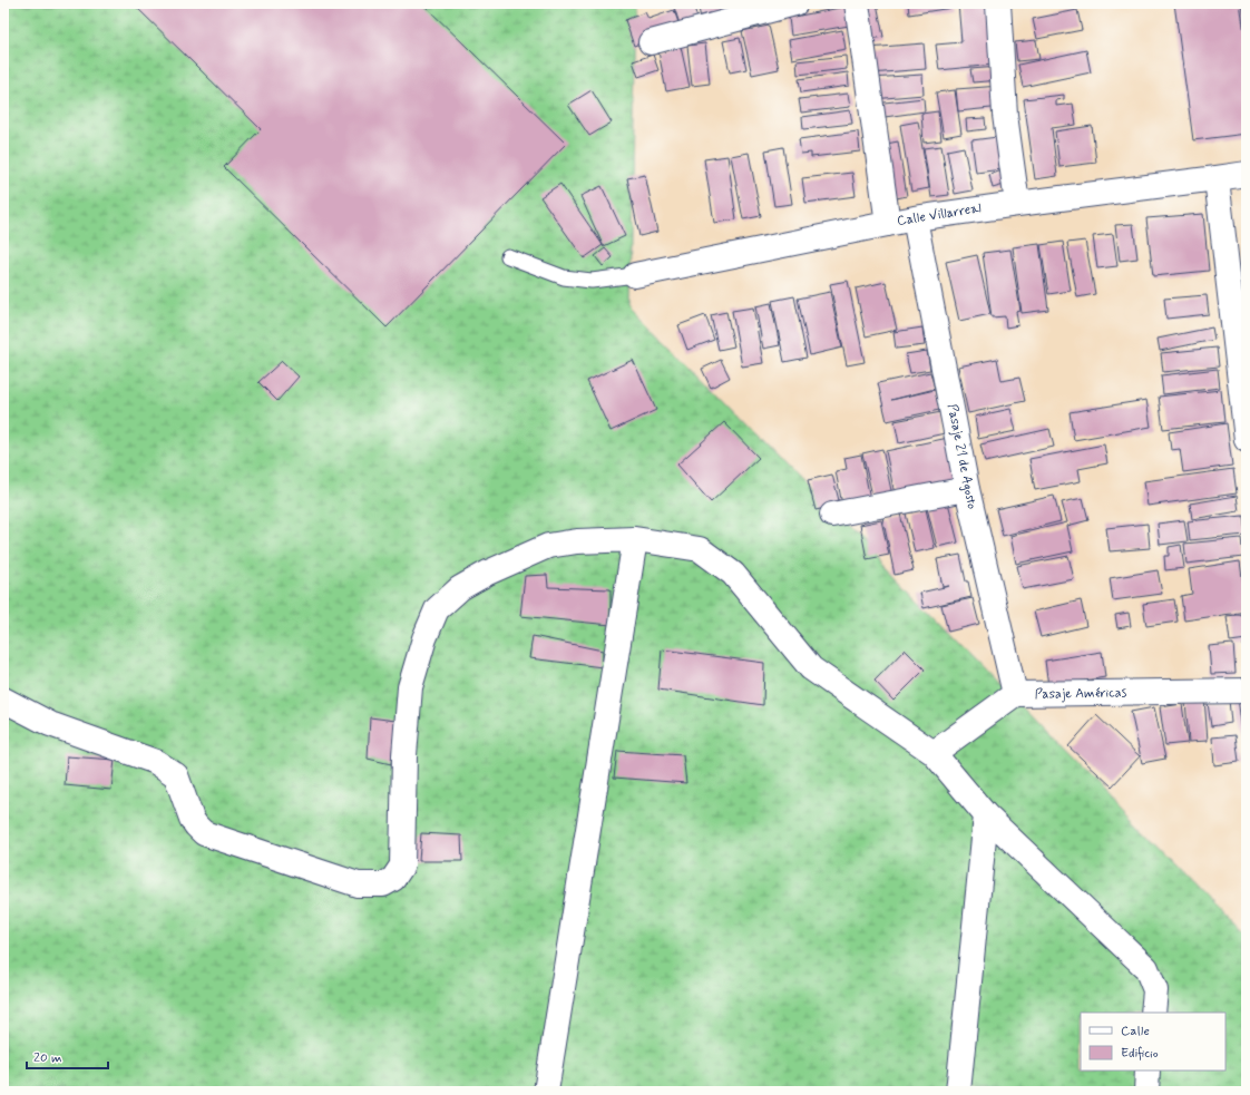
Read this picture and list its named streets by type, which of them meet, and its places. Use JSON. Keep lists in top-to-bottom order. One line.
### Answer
{"streets":{"street":["Calle Villarreal","Pasaje 21 de Agosto","Pasaje Américas"]},"crossings":[["Calle Villarreal","Pasaje 21 de Agosto"],["Pasaje 21 de Agosto","Pasaje Américas"]],"legend":["Calle","Edificio"],"scale_bar":"20 m"}
